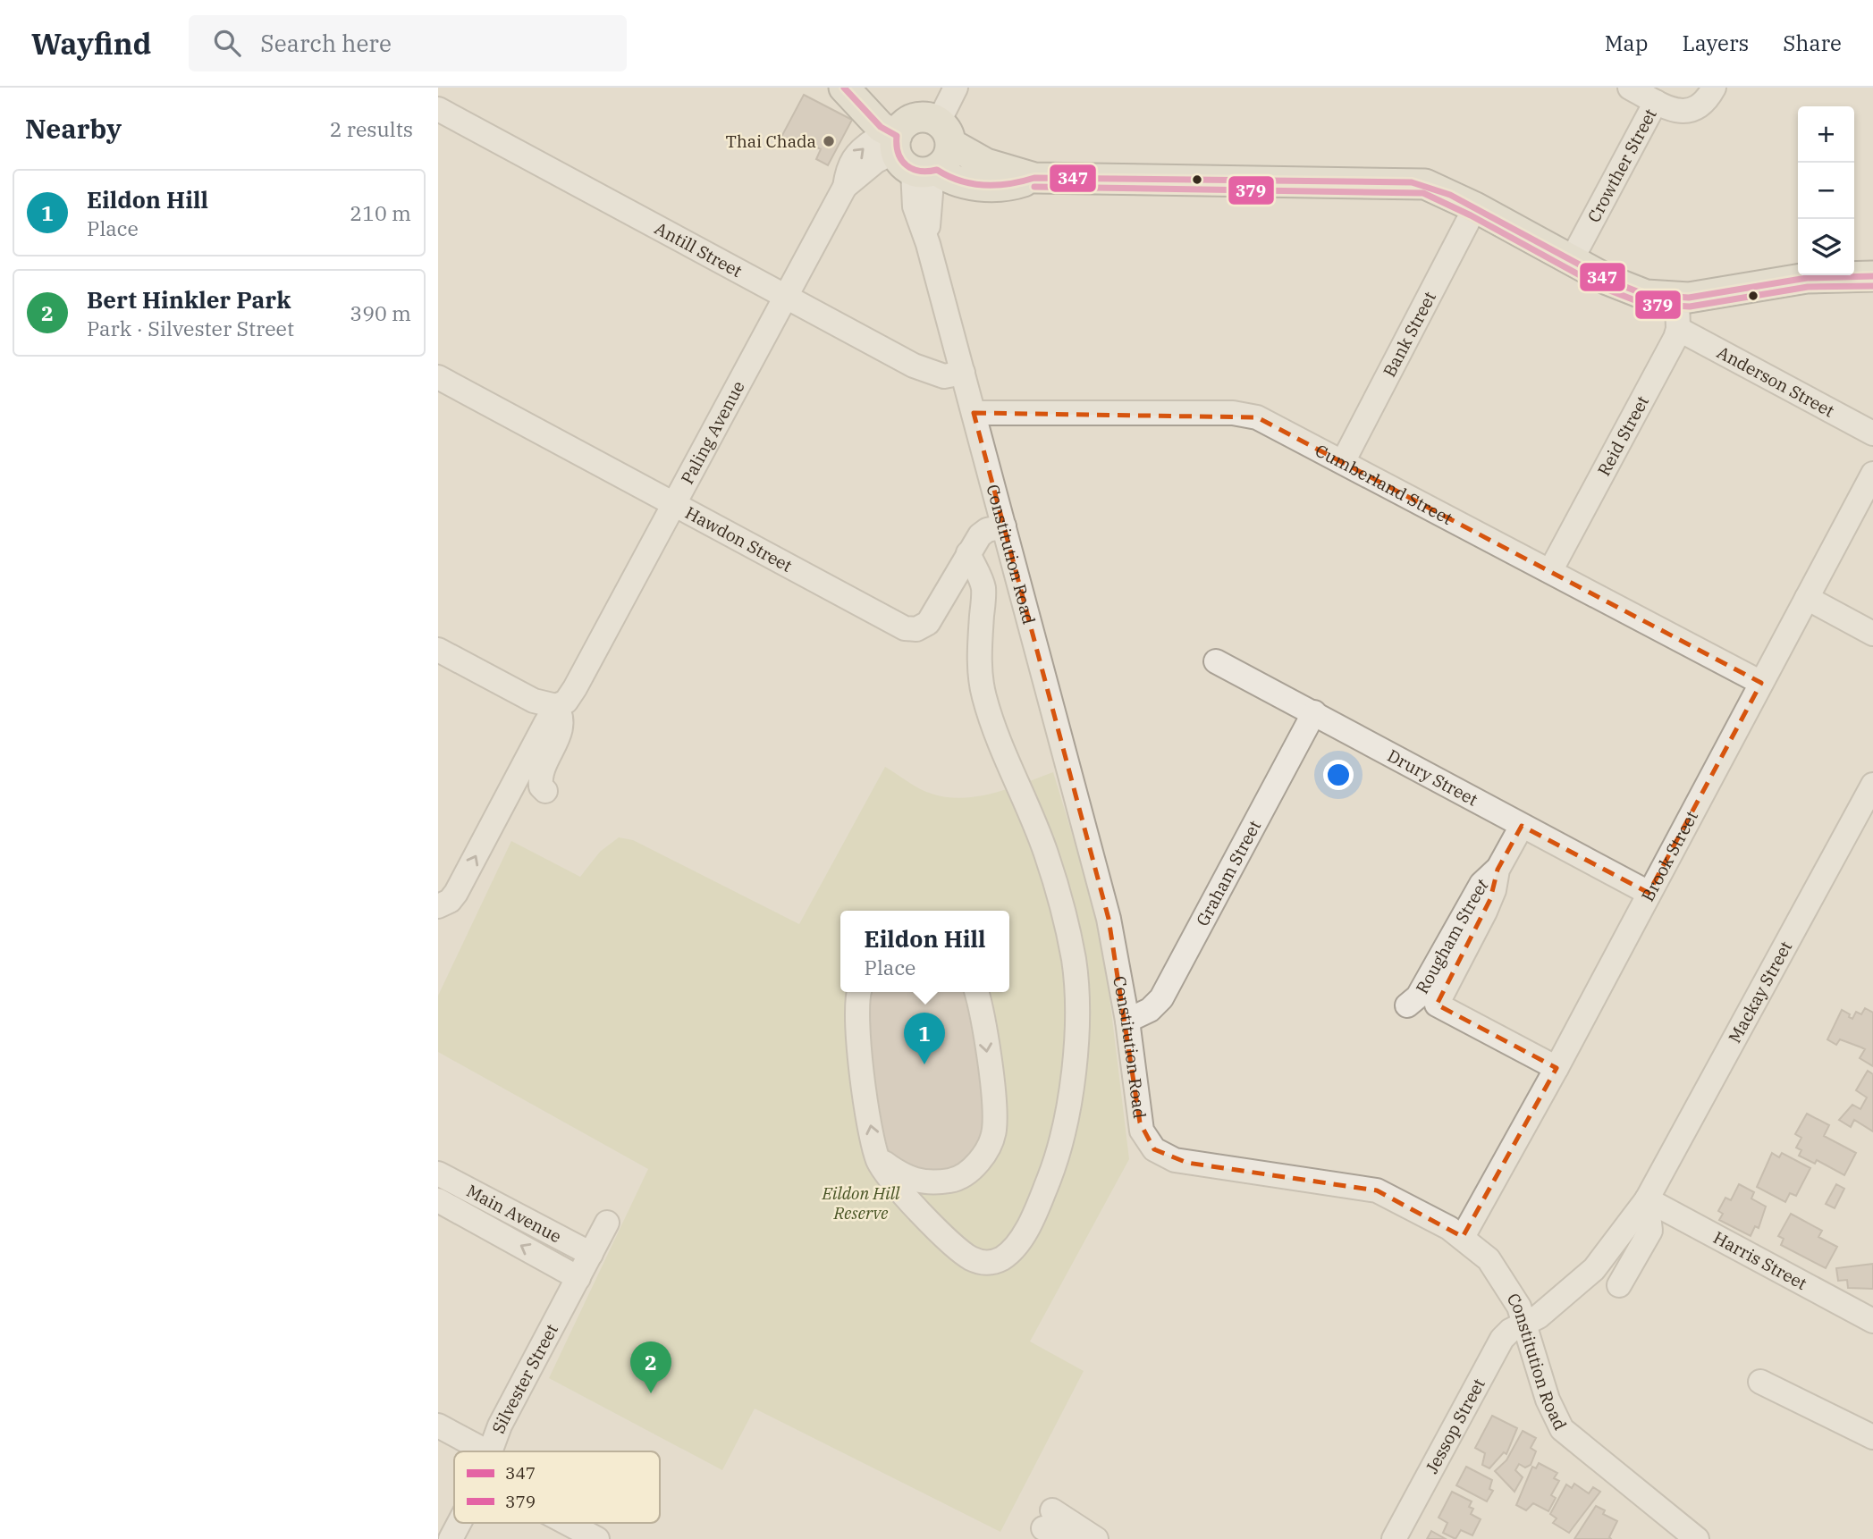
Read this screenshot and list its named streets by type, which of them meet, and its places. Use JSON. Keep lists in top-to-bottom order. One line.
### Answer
{"streets":{"street":["Crowther Street","Antill Street","Bank Street","Anderson Street","Paling Avenue","Reid Street","Cumberland Street","Hawdon Street","Constitution Road","Drury Street","Brook Street","Graham Street","Rougham Street","Mackay Street","Main Avenue","Harris Street","Silvester Street","Jessop Street"]},"crossings":[["Antill Street","Paling Avenue"],["Antill Street","Constitution Road"],["Bank Street","Cumberland Street"],["Anderson Street","Reid Street"],["Paling Avenue","Hawdon Street"],["Paling Avenue","Constitution Road"],["Reid Street","Cumberland Street"],["Cumberland Street","Constitution Road"],["Cumberland Street","Brook Street"],["Hawdon Street","Constitution Road"],["Constitution Road","Brook Street"],["Constitution Road","Graham Street"],["Constitution Road","Mackay Street"],["Constitution Road","Jessop Street"],["Drury Street","Brook Street"],["Drury Street","Graham Street"],["Drury Street","Rougham Street"],["Brook Street","Rougham Street"],["Mackay Street","Harris Street"],["Mackay Street","Jessop Street"],["Main Avenue","Silvester Street"]],"parks":["Eildon Hill Reserve"],"places":["Thai Chada"],"lines":["transit line 347","transit line 379"],"legend":["347","379"],"page":{"header":"Wayfind","search":"Search here","nav":["Map","Layers","Share"],"heading":["Nearby","2 results"],"map_buttons":["+","−"],"list":[{"mark":"1","name":"Eildon Hill","note":"Place","value":"210 m"},{"mark":"2","name":"Bert Hinkler Park","note":"Park · Silvester Street","value":"390 m"}],"popup":["Eildon Hill","Place"],"pins":["1","2"]}}
